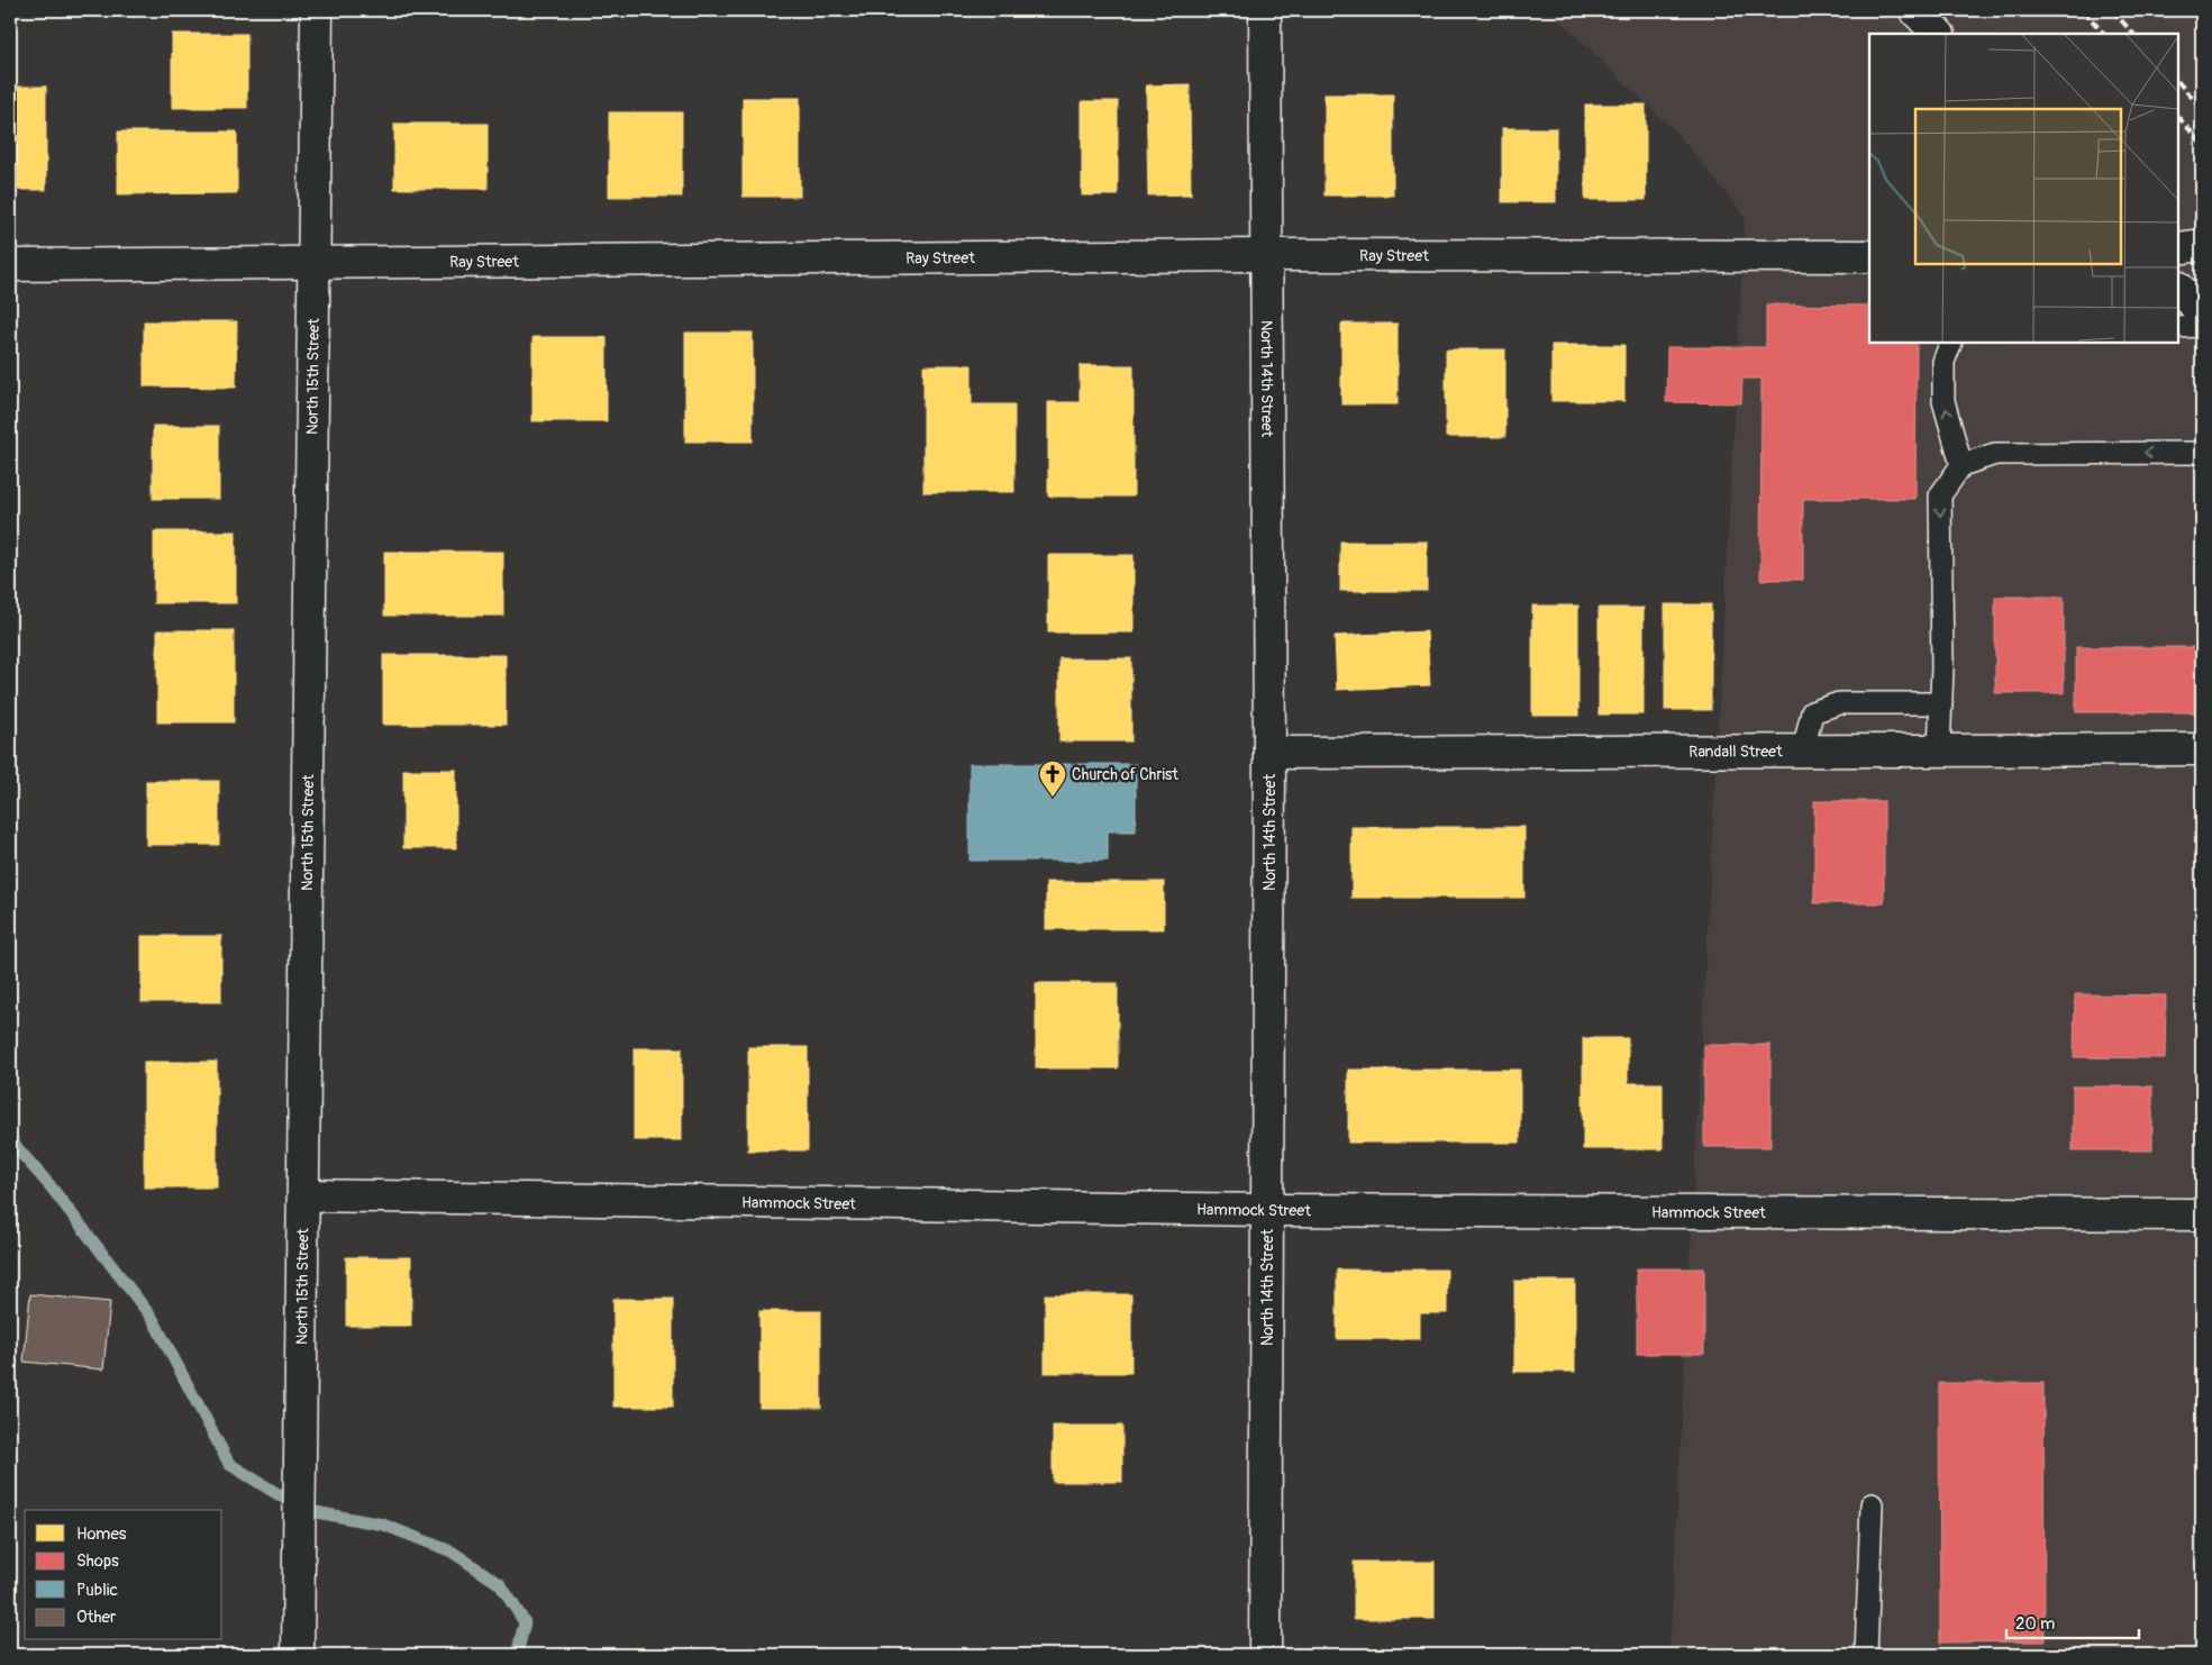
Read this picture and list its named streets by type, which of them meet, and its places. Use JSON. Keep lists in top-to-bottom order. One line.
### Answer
{"streets":{"street":["Ray Street","North 15th Street","North 14th Street","Randall Street","Hammock Street"]},"crossings":[["Ray Street","North 15th Street"],["Ray Street","North 14th Street"],["North 15th Street","Hammock Street"],["North 14th Street","Randall Street"],["North 14th Street","Hammock Street"]],"places":{"church":["Church of Christ"]},"legend":["Homes","Shops","Public","Other"],"scale_bar":"20 m"}
